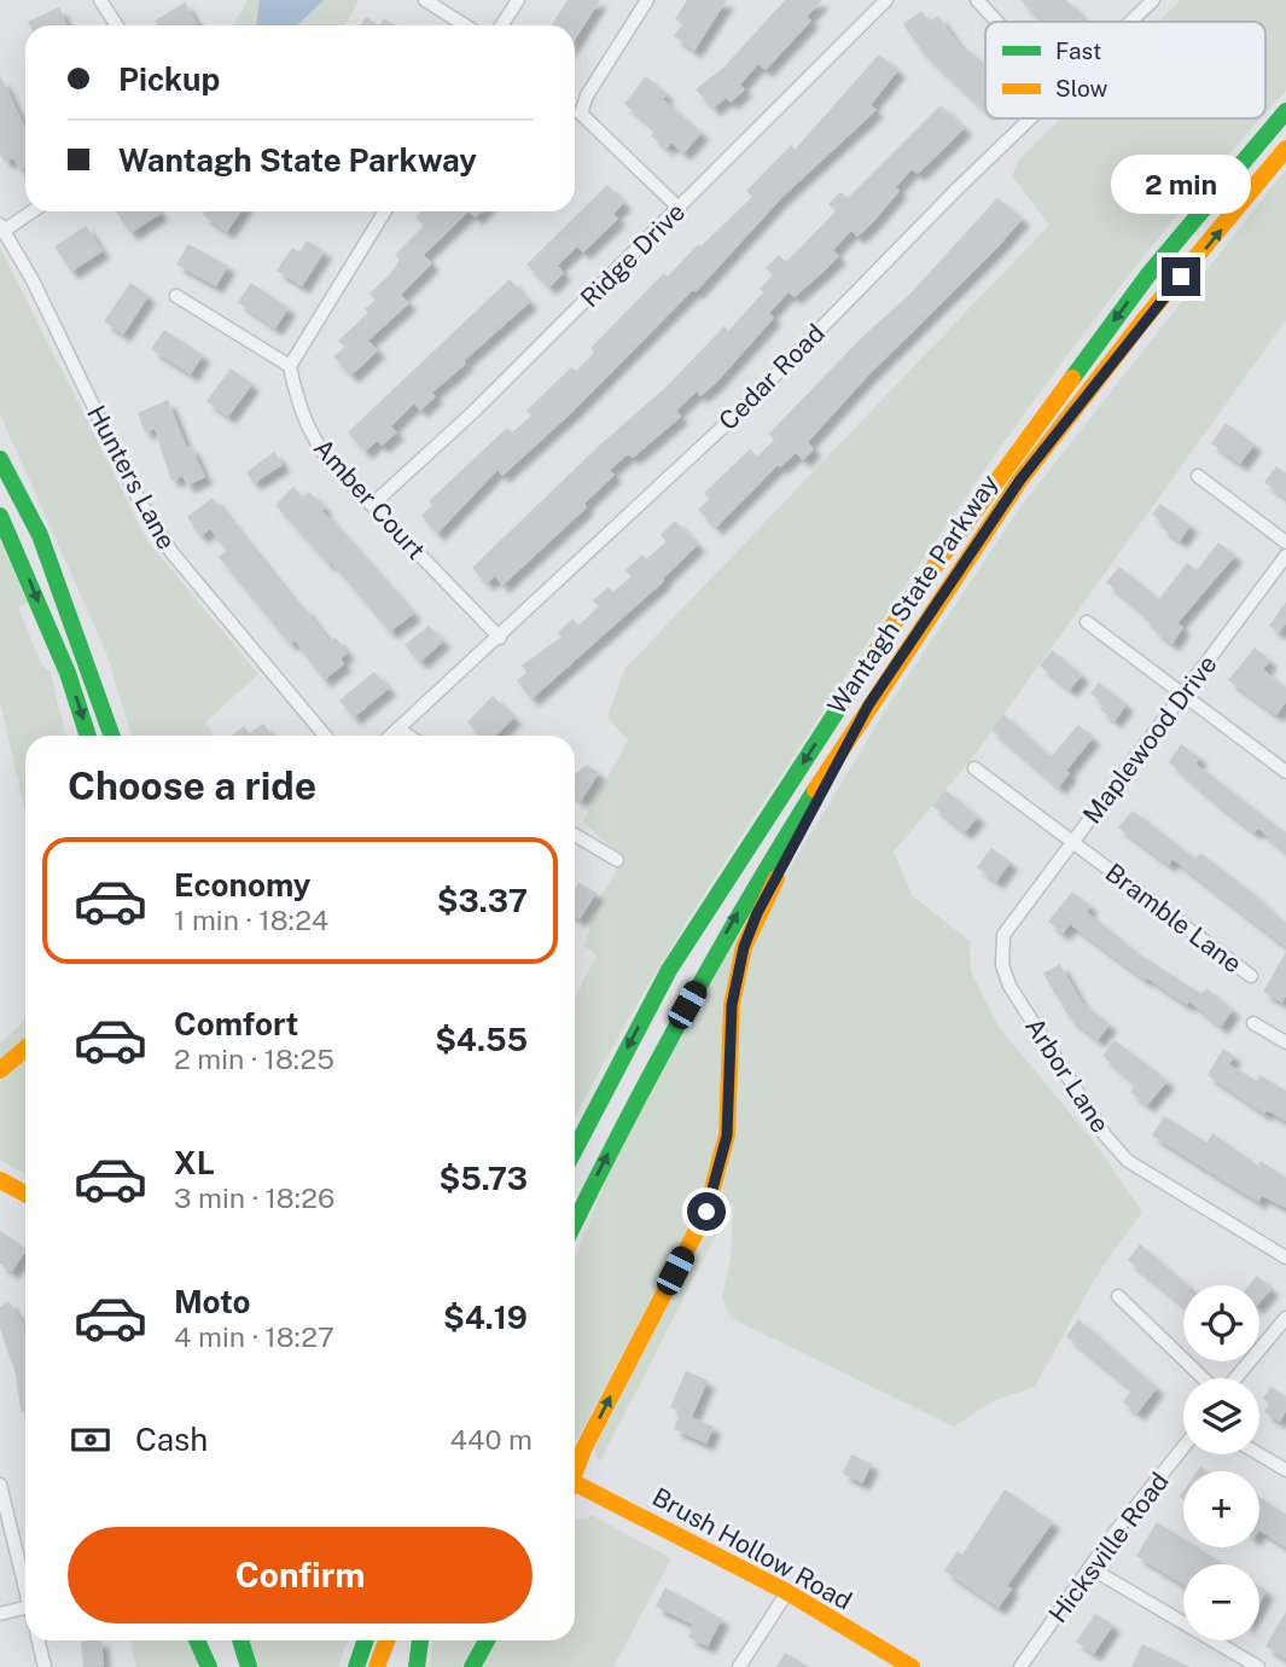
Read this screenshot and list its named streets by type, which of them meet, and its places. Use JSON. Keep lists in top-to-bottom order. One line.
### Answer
{"streets":{"main road":["Wantagh State Parkway","Brush Hollow Road"],"street":["Ridge Drive","Cedar Road","Hunters Lane","Amber Court","Maplewood Drive","Bramble Lane","Arbor Lane","Hicksville Road"]},"crossings":[["Ridge Drive","Amber Court"],["Cedar Road","Amber Court"],["Maplewood Drive","Bramble Lane"],["Maplewood Drive","Arbor Lane"]],"legend":["Fast","Slow"],"page":{"banner":["Pickup","Wantagh State Parkway"],"bubble":"2 min","heading":"Choose a ride","list":[{"name":"Economy","note":"1 min · 18:24","value":"$3.37"},{"name":"Comfort","note":"2 min · 18:25","value":"$4.55"},{"name":"XL","note":"3 min · 18:26","value":"$5.73"},{"name":"Moto","note":"4 min · 18:27","value":"$4.19"}],"map_buttons":["+","−"],"pay":["Cash","440 m"],"buttons":"Confirm"}}
